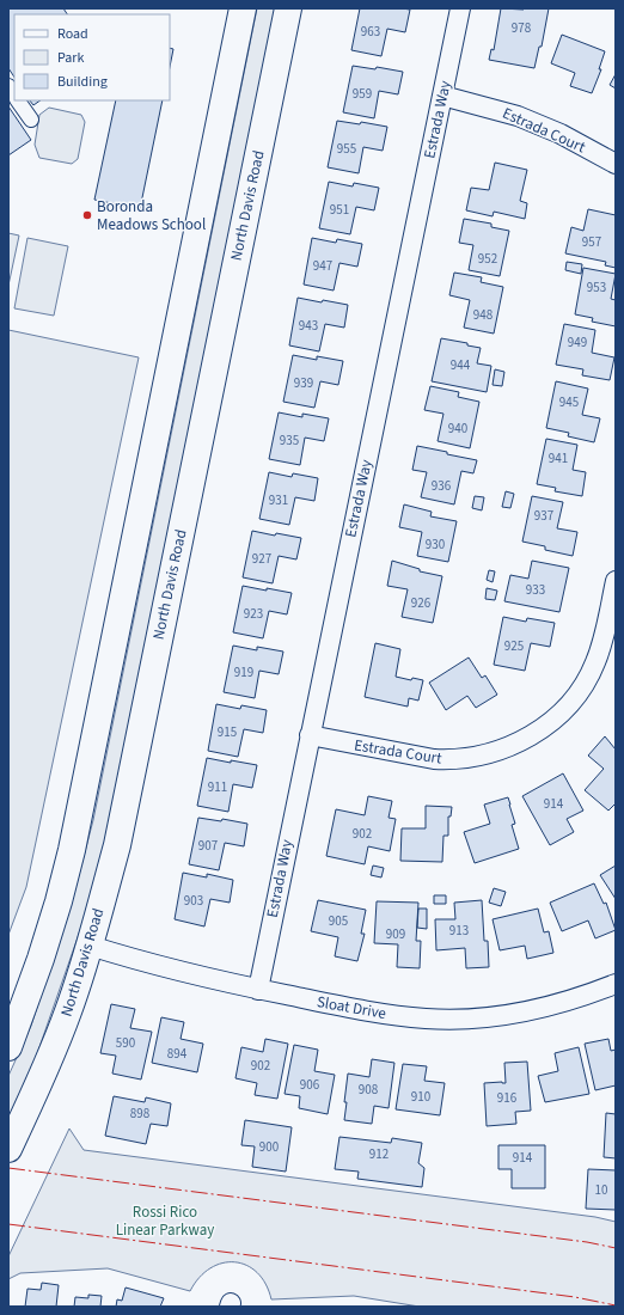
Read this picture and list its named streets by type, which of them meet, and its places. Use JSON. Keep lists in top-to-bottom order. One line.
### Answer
{"streets":{"highway":["North Davis Road"],"street":["Estrada Way","Estrada Court","Sloat Drive"]},"crossings":[["Estrada Way","Estrada Court"],["Estrada Way","Sloat Drive"],["North Davis Road","Sloat Drive"]],"parks":["Rossi Rico Linear Parkway"],"places":["Boronda Meadows School"],"house_numbers":["978","963","959","955","951","957","952","947","953","948","943","949","944","939","945","940","935","941","936","931","937","930","927","933","926","923","925","919","915","911","914","902","907","903","905","913","909","590","894","902","906","908","910","916","898","900","912","914","10"],"legend":["Road","Park","Building"]}
